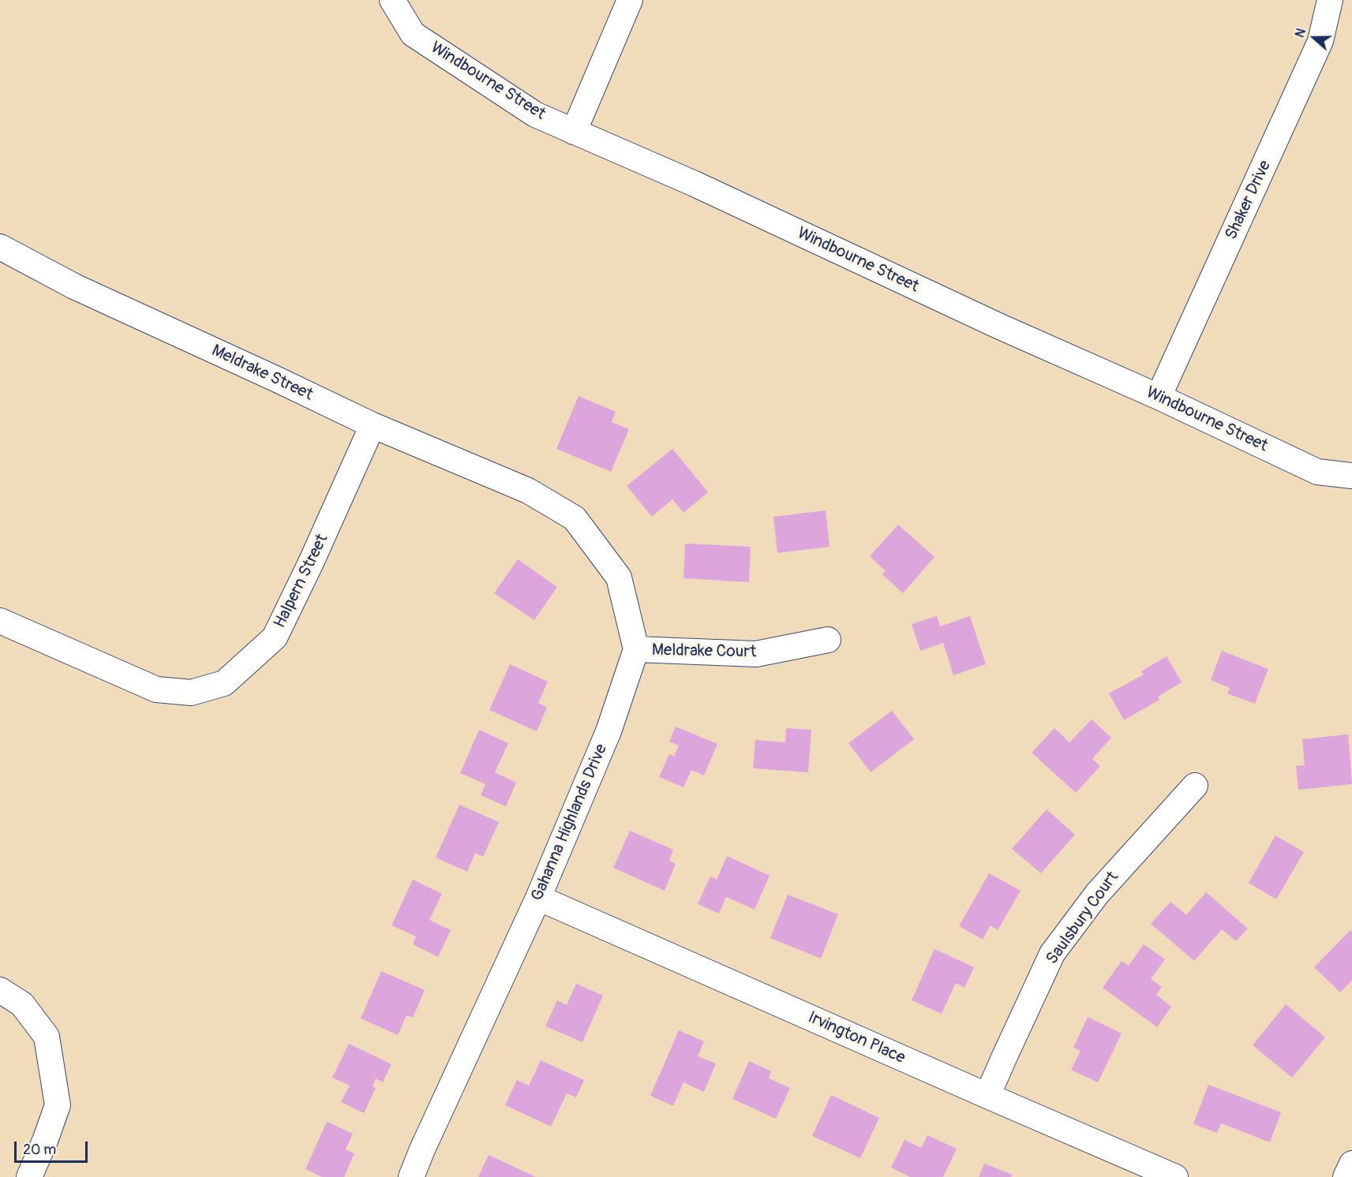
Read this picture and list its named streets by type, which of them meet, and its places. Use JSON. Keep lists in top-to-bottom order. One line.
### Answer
{"streets":{"street":["Windbourne Street","Shaker Drive","Meldrake Street","Halpern Street","Meldrake Court","Gahanna Highlands Drive","Saulsbury Court","Irvington Place"]},"crossings":[["Windbourne Street","Shaker Drive"],["Meldrake Street","Halpern Street"],["Meldrake Street","Meldrake Court"],["Meldrake Street","Gahanna Highlands Drive"],["Meldrake Court","Gahanna Highlands Drive"],["Gahanna Highlands Drive","Irvington Place"],["Saulsbury Court","Irvington Place"]],"scale_bar":"20 m","north":"left"}
